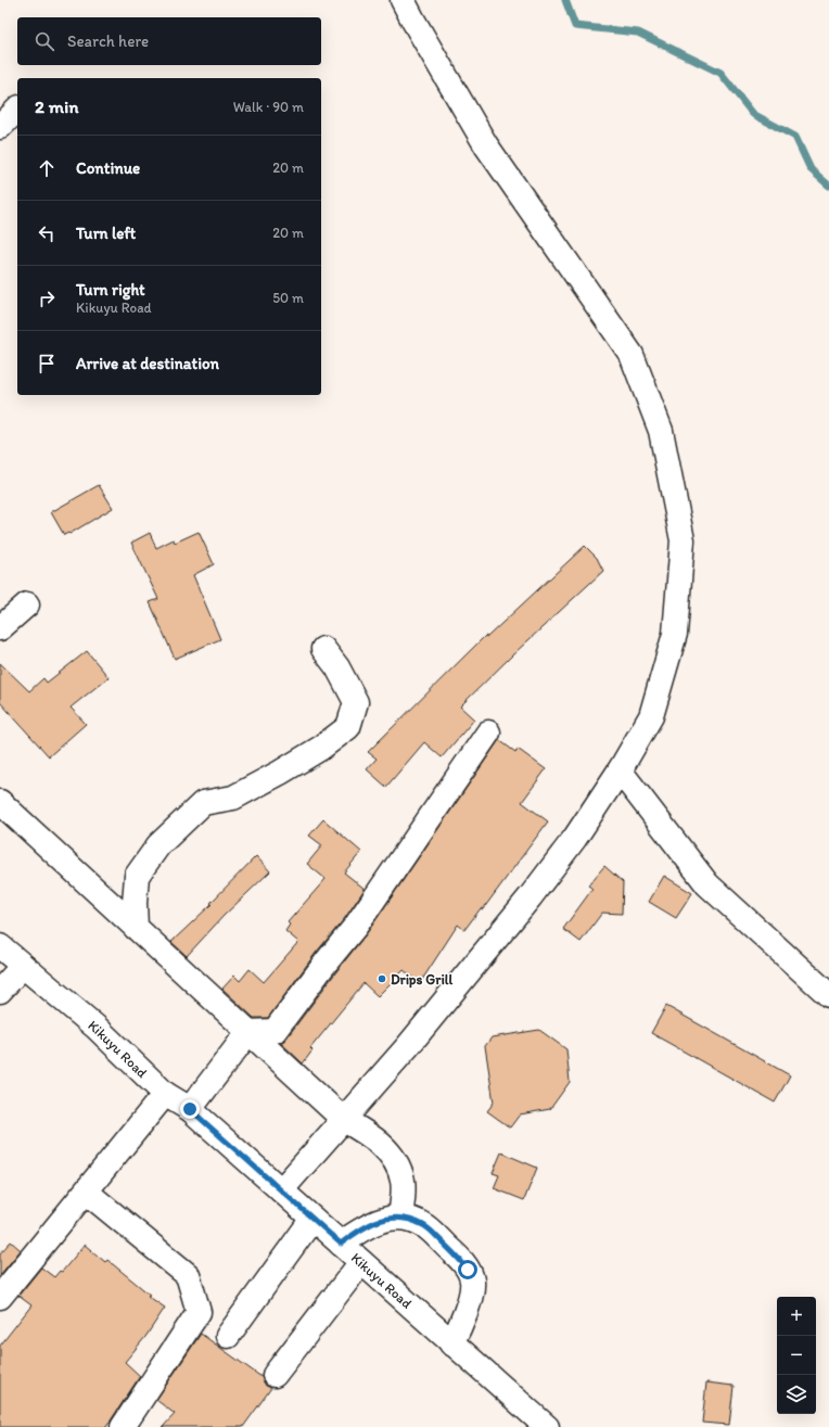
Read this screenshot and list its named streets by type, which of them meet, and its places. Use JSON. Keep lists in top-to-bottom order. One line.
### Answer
{"streets":{"main road":["Kikuyu Road"]},"places":["Drips Grill"],"page":{"search":"Search here","heading":["2 min","Walk · 90 m"],"list":[["Continue","20 m"],["Turn left","20 m"],["Turn right","Kikuyu Road","50 m"],"Arrive at destination"],"map_buttons":["+","−"]}}
